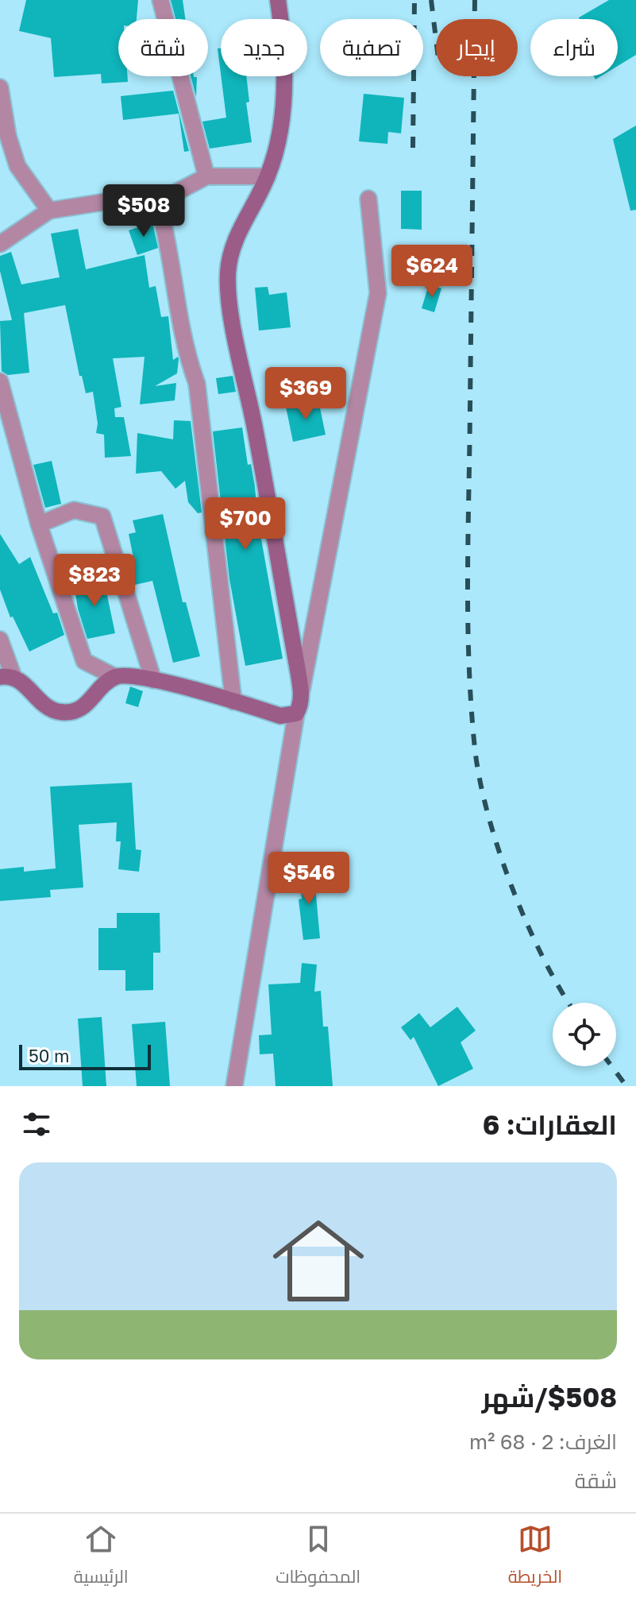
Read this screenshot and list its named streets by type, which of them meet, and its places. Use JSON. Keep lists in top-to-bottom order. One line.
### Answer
{"scale_bar":"50 m","page":{"chip":["شراء","إيجار","تصفية","جديد","شقة"],"price":["$508","$624","$369","$700","$823","$546"],"scale":"50 m","heading":"العقارات: 6","list":[{"name":"$508/شهر","note":"الغرف: 2 · 68 m² · شقة"}],"tabs":["الخريطة","المحفوظات","الرئيسية"]}}
